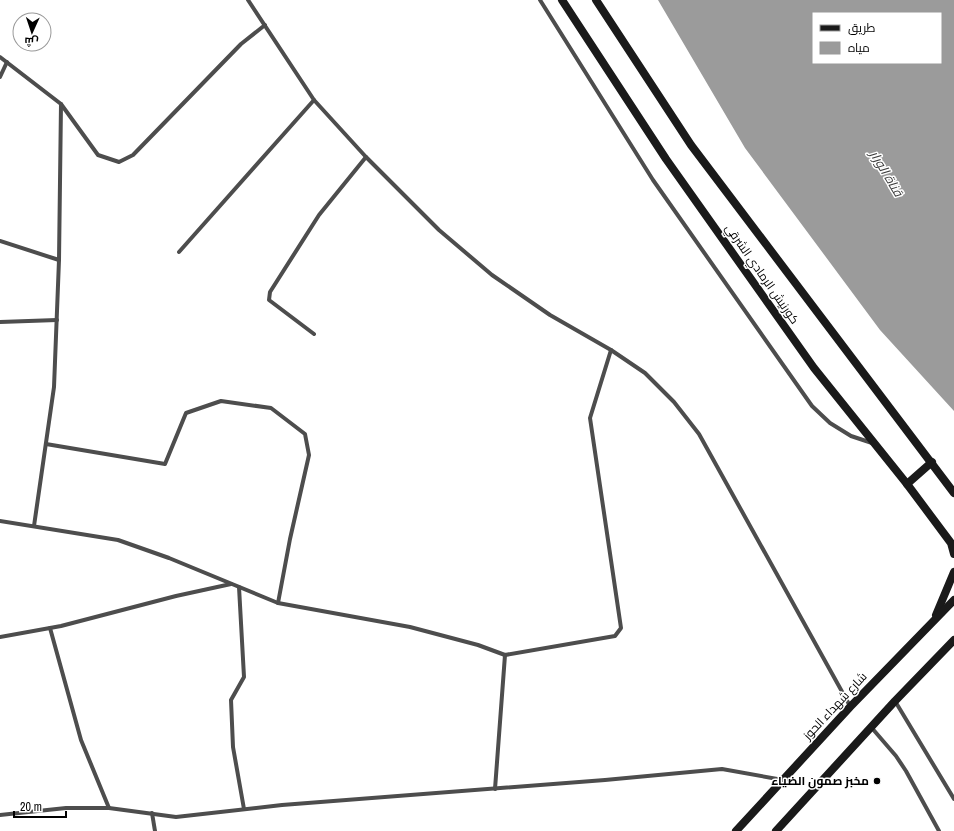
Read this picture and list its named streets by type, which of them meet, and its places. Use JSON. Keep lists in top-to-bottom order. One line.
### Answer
{"streets":{"main road":["كورنيش الرمادي الشرقي","شارع شهداء الحوز"]},"water":["قناة الورار"],"places":["مخبز صمون الضياء"],"legend":["طريق","مياه"],"scale_bar":"20 m","north":"bottom"}
